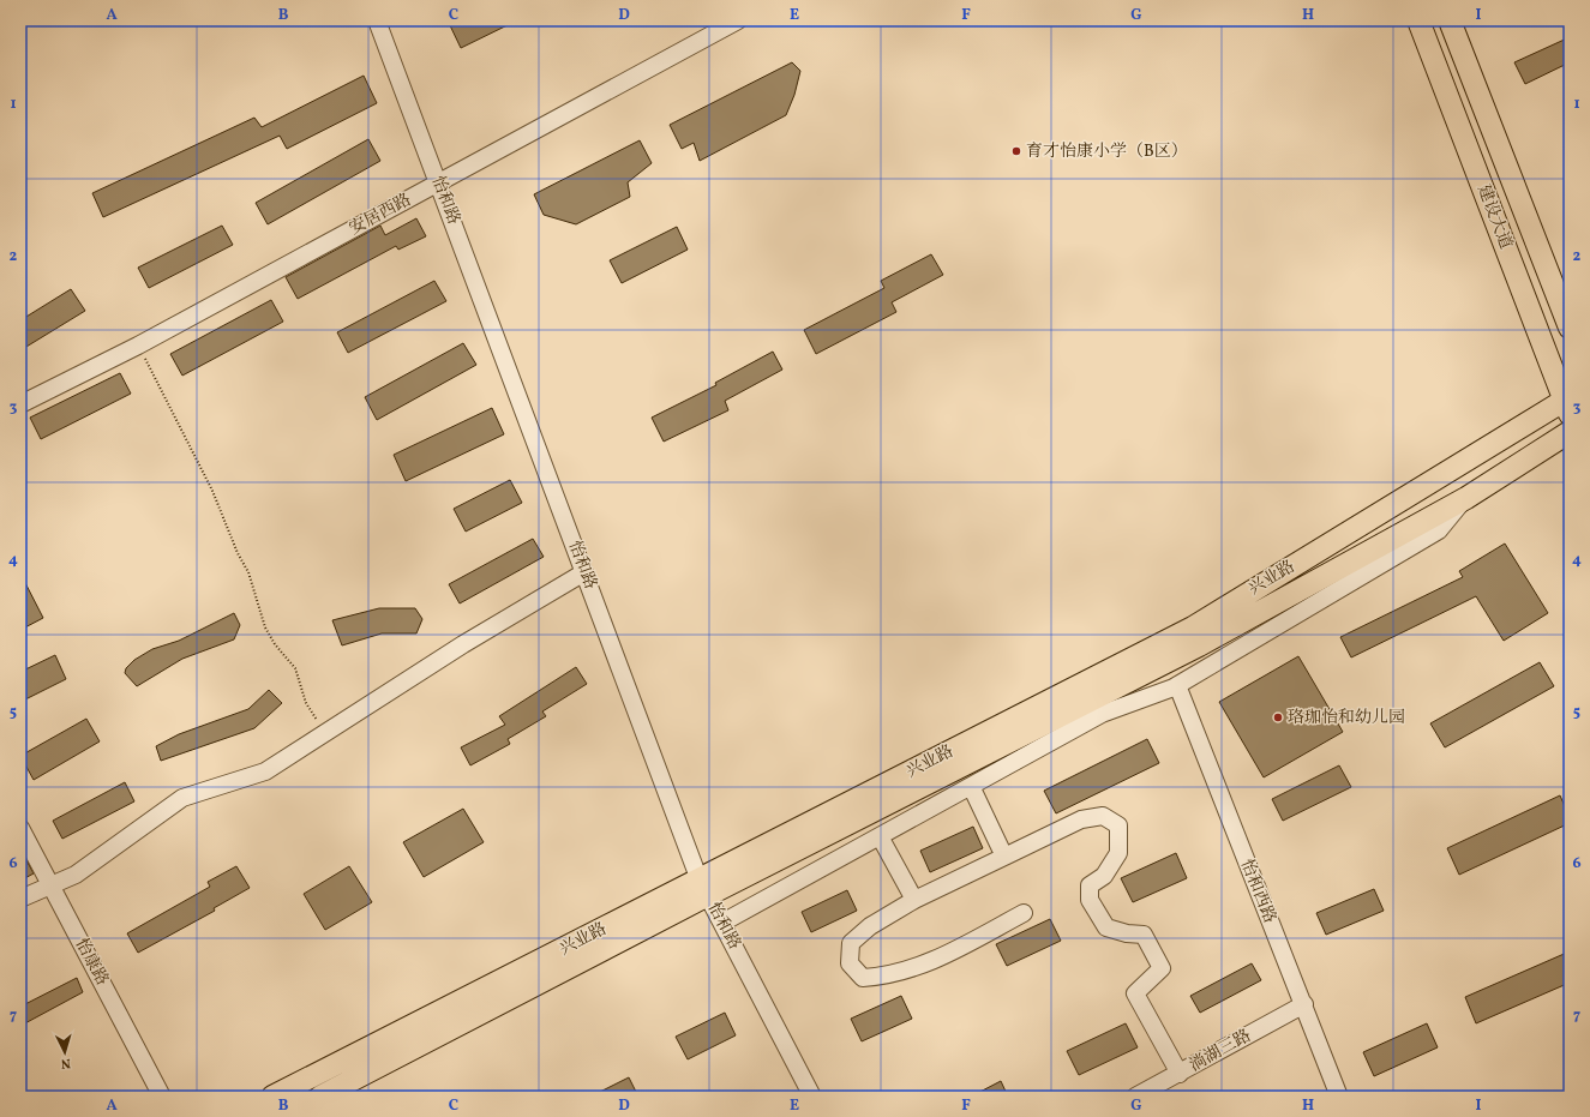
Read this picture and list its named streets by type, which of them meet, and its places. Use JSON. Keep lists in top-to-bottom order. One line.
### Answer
{"streets":{"main road":["建设大道","兴业路"],"street":["怡和路","安居西路","怡和西路","怡康路","淌湖三路"]},"crossings":[["怡和路","安居西路"],["怡和路","兴业路"],["建设大道","兴业路"],["怡和西路","淌湖三路"]],"places":["育才怡康小学（B区）","珞珈怡和幼儿园"],"north":"bottom","grid":{"columns":["A","B","C","D","E","F","G","H","I"],"rows":["1","2","3","4","5","6","7"]}}
